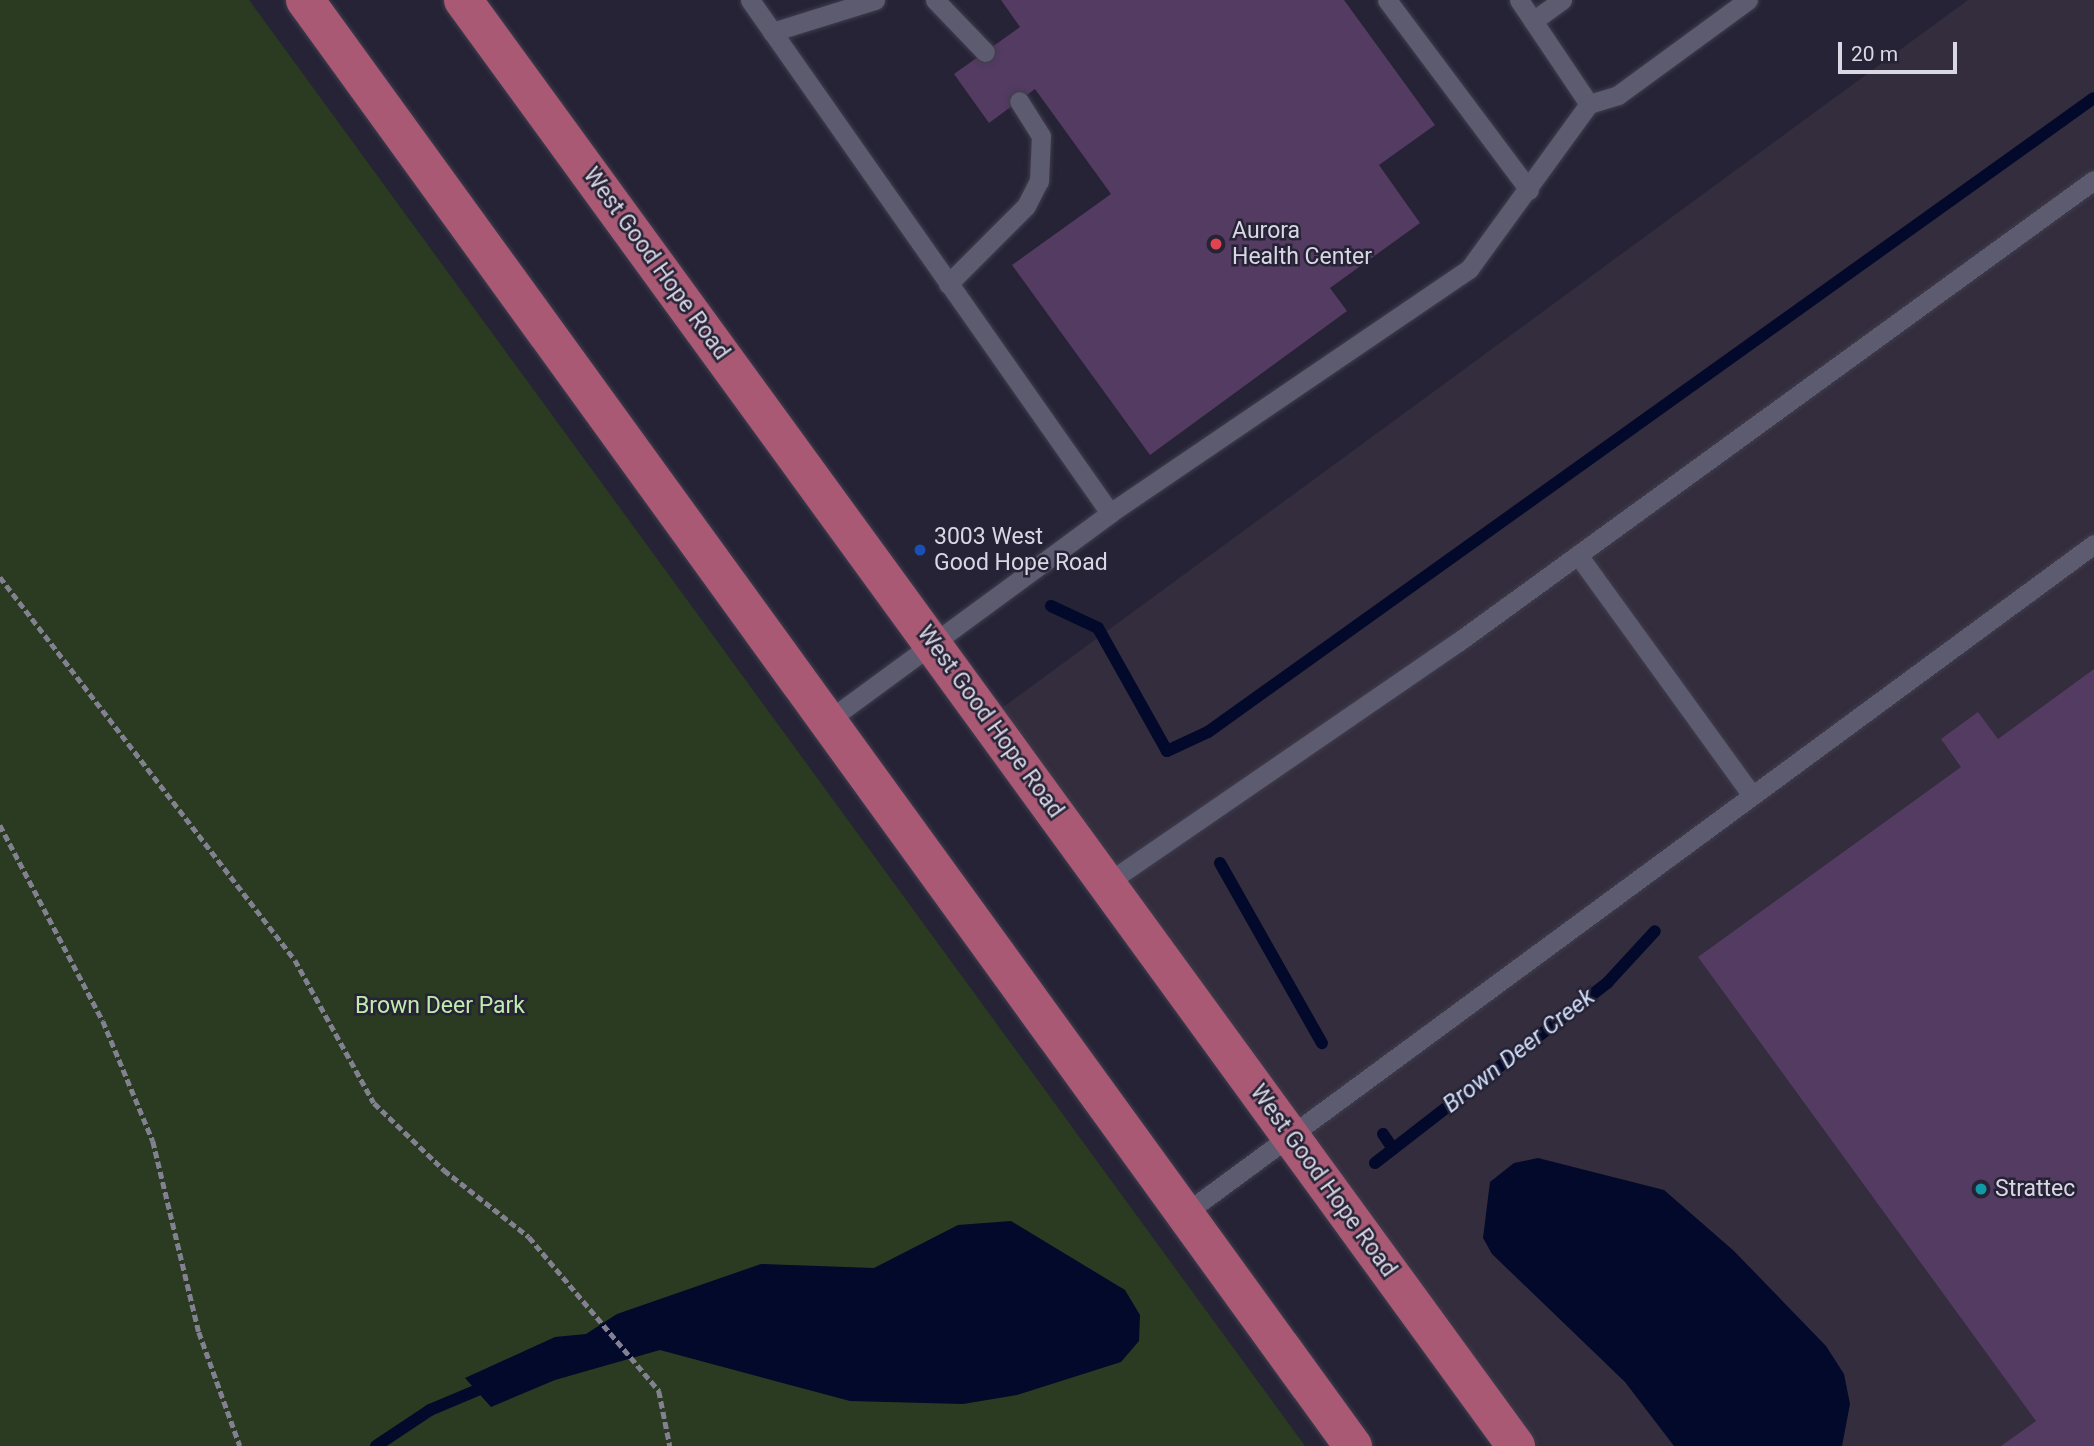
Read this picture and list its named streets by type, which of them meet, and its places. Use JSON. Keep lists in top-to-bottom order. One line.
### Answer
{"streets":{"main road":["West Good Hope Road"]},"water":["Brown Deer Creek"],"parks":["Brown Deer Park"],"places":["Aurora Health Center","3003 West Good Hope Road","Strattec"],"scale_bar":"20 m"}
